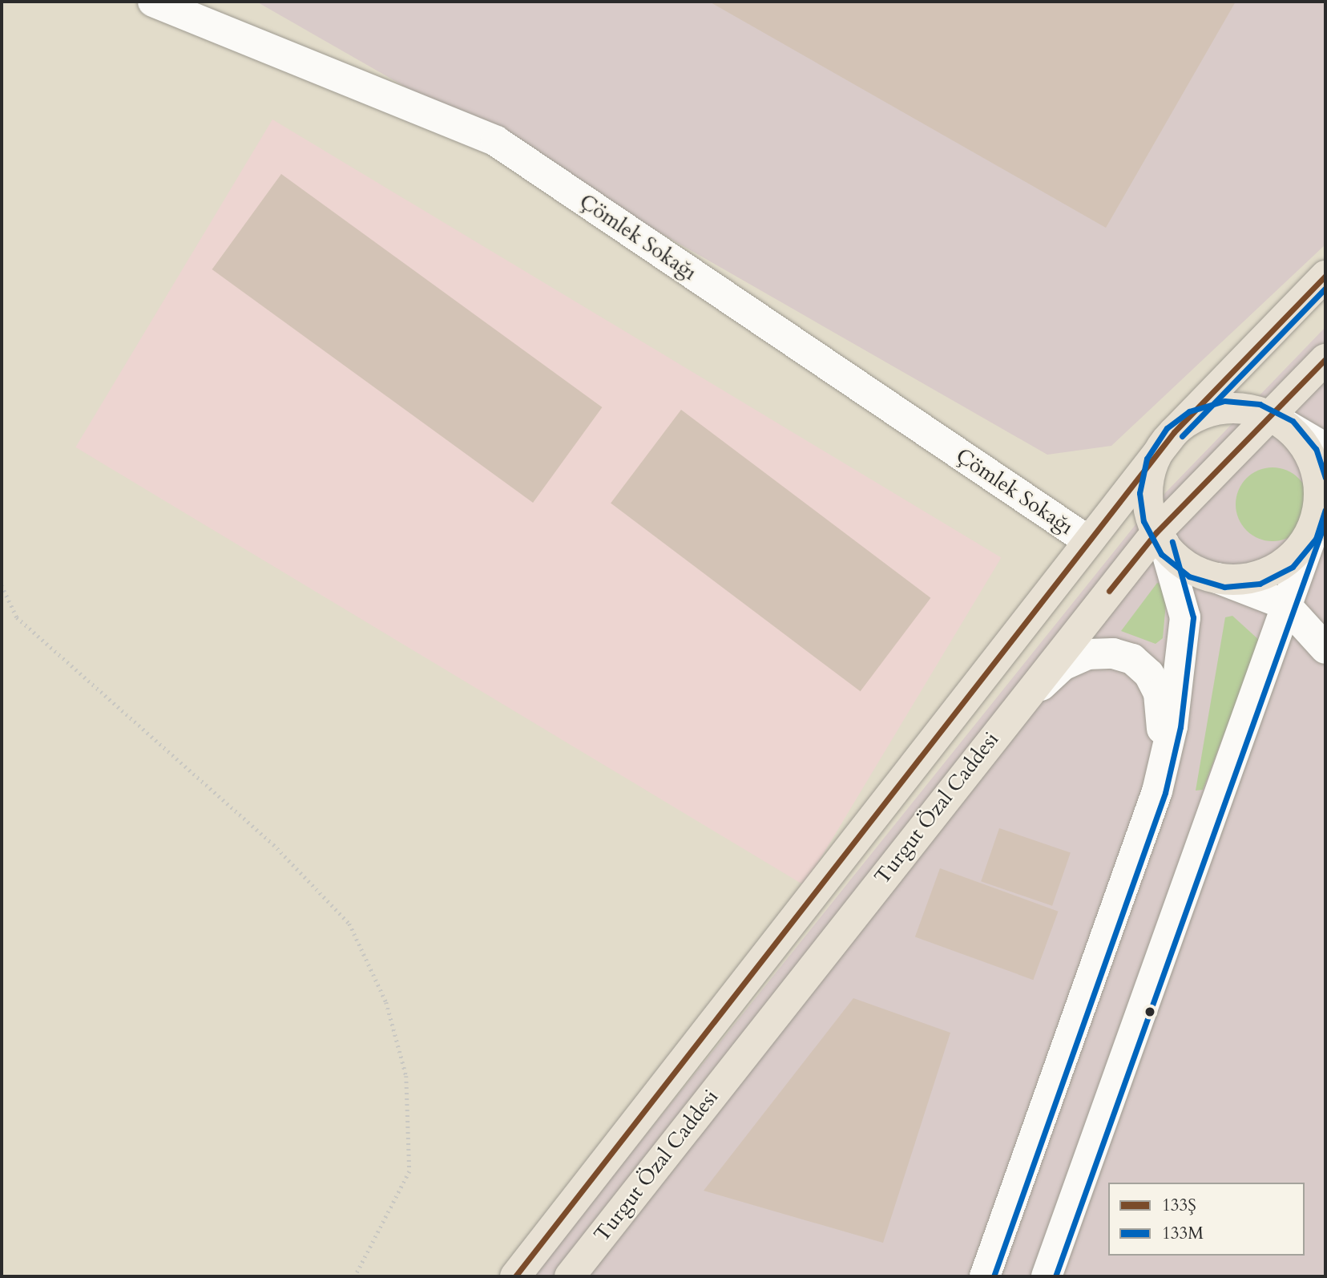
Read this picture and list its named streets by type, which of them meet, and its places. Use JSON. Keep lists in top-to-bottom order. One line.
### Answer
{"streets":{"main road":["Turgut Özal Caddesi"],"street":["Çömlek Sokağı"]},"lines":["transit line 133Ş","transit line 133M"],"legend":["133Ş","133M"]}
